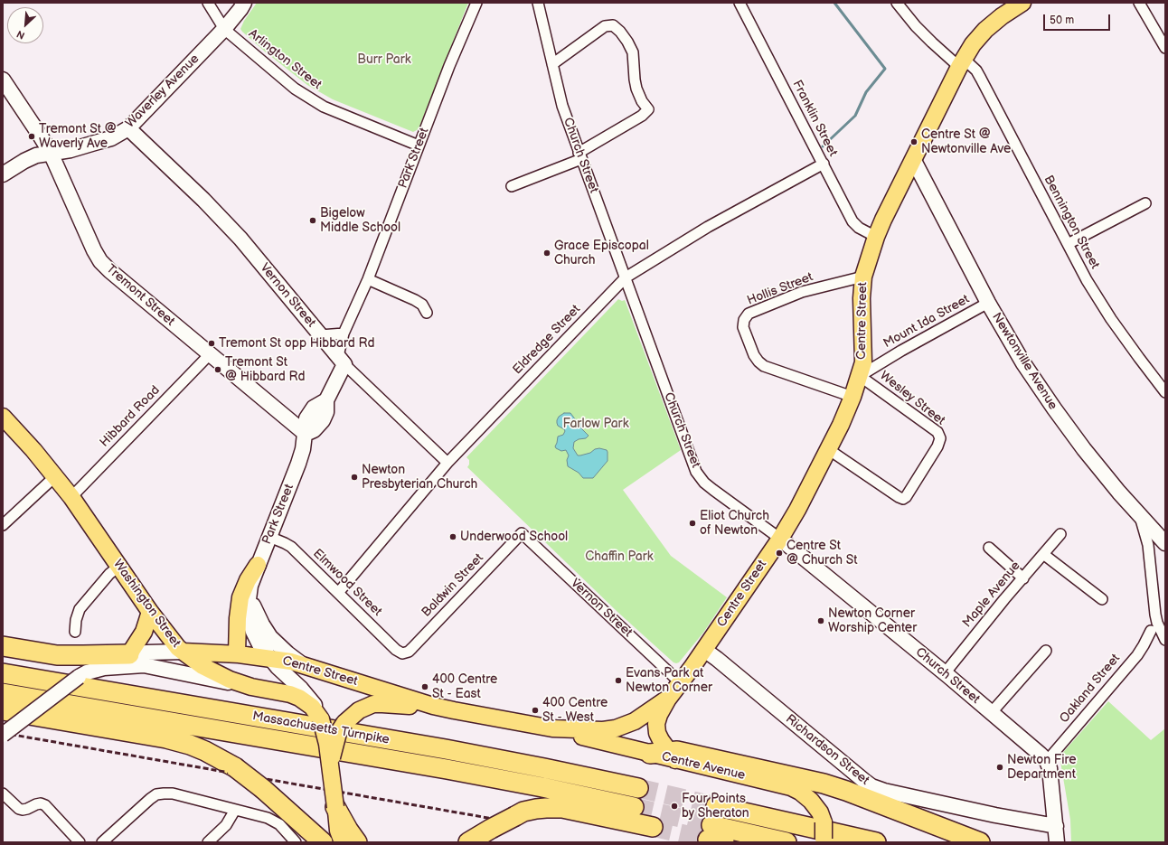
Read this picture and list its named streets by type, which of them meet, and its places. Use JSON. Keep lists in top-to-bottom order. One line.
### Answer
{"streets":{"highway":["Massachusetts Turnpike"],"main road":["Waverley Avenue","Church Street","Park Street","Tremont Street","Vernon Street","Centre Street","Newtonville Avenue","Washington Street","Richardson Street","Centre Avenue"],"street":["Arlington Street","Franklin Street","Bennington Street","Hollis Street","Mount Ida Street","Eldredge Street","Wesley Street","Hibbard Road","Elmwood Street","Baldwin Street","Maple Avenue","Oakland Street"]},"crossings":[["Arlington Street","Waverley Avenue"],["Arlington Street","Park Street"],["Waverley Avenue","Tremont Street"],["Waverley Avenue","Vernon Street"],["Franklin Street","Centre Street"],["Franklin Street","Eldredge Street"],["Church Street","Centre Street"],["Church Street","Eldredge Street"],["Church Street","Maple Avenue"],["Church Street","Oakland Street"],["Park Street","Tremont Street"],["Park Street","Vernon Street"],["Park Street","Centre Street"],["Park Street","Elmwood Street"],["Park Street","Washington Street"],["Bennington Street","Centre Street"],["Hollis Street","Centre Street"],["Tremont Street","Hibbard Road"],["Vernon Street","Centre Street"],["Vernon Street","Eldredge Street"],["Vernon Street","Baldwin Street"],["Centre Street","Mount Ida Street"],["Centre Street","Newtonville Avenue"],["Centre Street","Wesley Street"],["Centre Street","Washington Street"],["Centre Street","Richardson Street"],["Centre Street","Centre Avenue"],["Mount Ida Street","Newtonville Avenue"],["Mount Ida Street","Wesley Street"],["Eldredge Street","Elmwood Street"],["Hibbard Road","Washington Street"],["Elmwood Street","Baldwin Street"]],"parks":["Burr Park","Farlow Park","Chaffin Park"],"places":["Tremont St @ Waverly Ave","Centre St @ Newtonville Ave","Bigelow Middle School","Grace Episcopal Church","Tremont St opp Hibbard Rd","Tremont St @ Hibbard Rd","Newton Presbyterian Church","Eliot Church of Newton","Underwood School","Centre St @ Church St","Newton Corner Worship Center","Evans Park at Newton Corner","400 Centre St - East","400 Centre St - West","Newton Fire Department","Four Points by Sheraton"],"scale_bar":"50 m","north":"bottom left"}
